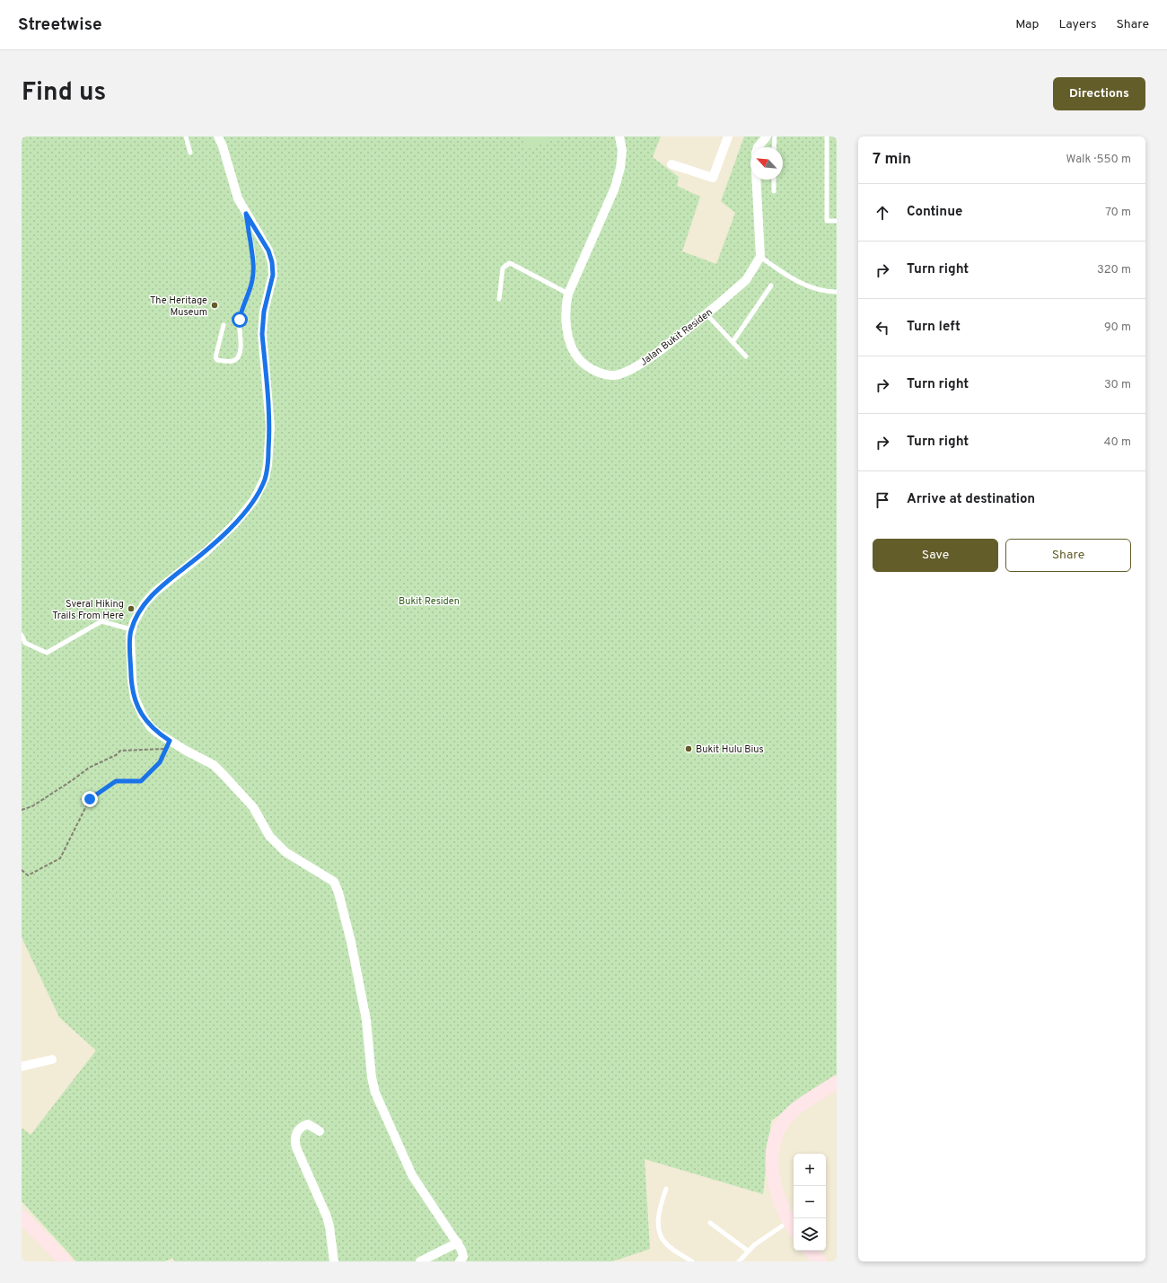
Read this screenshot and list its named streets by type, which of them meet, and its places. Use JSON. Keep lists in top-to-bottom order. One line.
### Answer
{"streets":{"street":["Jalan Bukit Residen"]},"parks":["Bukit Residen"],"places":["The Heritage Museum","Sveral Hiking Trails From Here","Bukit Hulu Bius"],"north":"top left","page":{"header":"Streetwise","nav":["Map","Layers","Share"],"title":"Find us","buttons":["Directions",["Save","Share"]],"heading":["7 min","Walk · 550 m"],"list":[["Continue","70 m"],["Turn right","320 m"],["Turn left","90 m"],["Turn right","30 m"],["Turn right","40 m"],"Arrive at destination"],"map_buttons":["+","−"]}}
